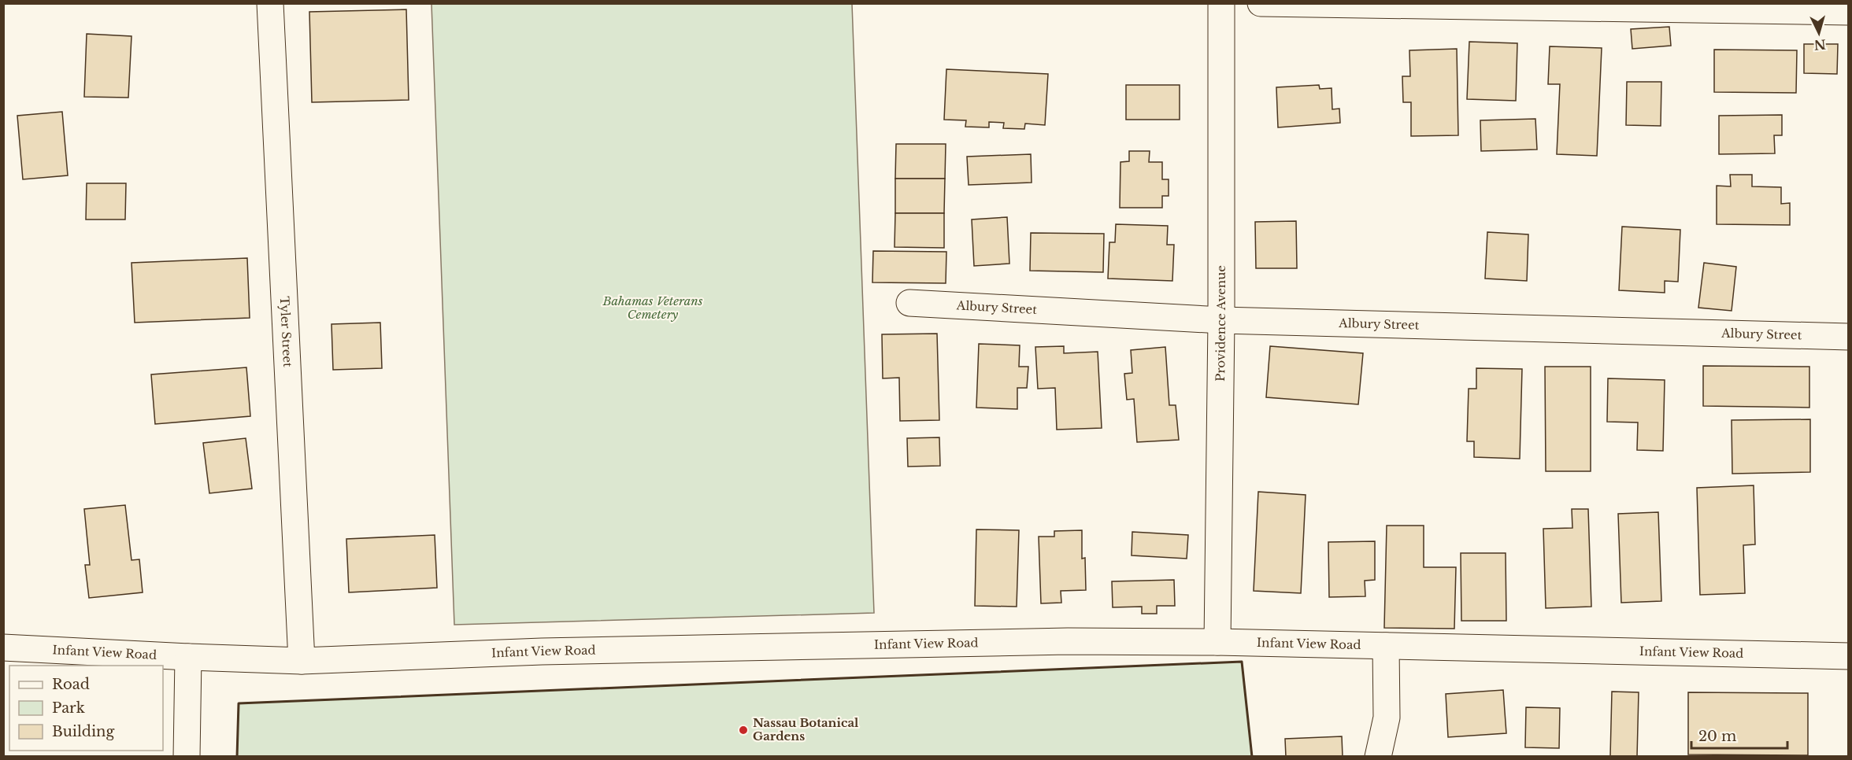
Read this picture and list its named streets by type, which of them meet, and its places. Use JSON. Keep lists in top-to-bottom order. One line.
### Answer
{"streets":{"street":["Albury Street","Providence Avenue","Tyler Street","Infant View Road"]},"crossings":[["Albury Street","Providence Avenue"],["Providence Avenue","Infant View Road"],["Tyler Street","Infant View Road"]],"parks":["Bahamas Veterans Cemetery"],"places":["Nassau Botanical Gardens"],"legend":["Road","Park","Building"],"scale_bar":"20 m","north":"bottom"}
